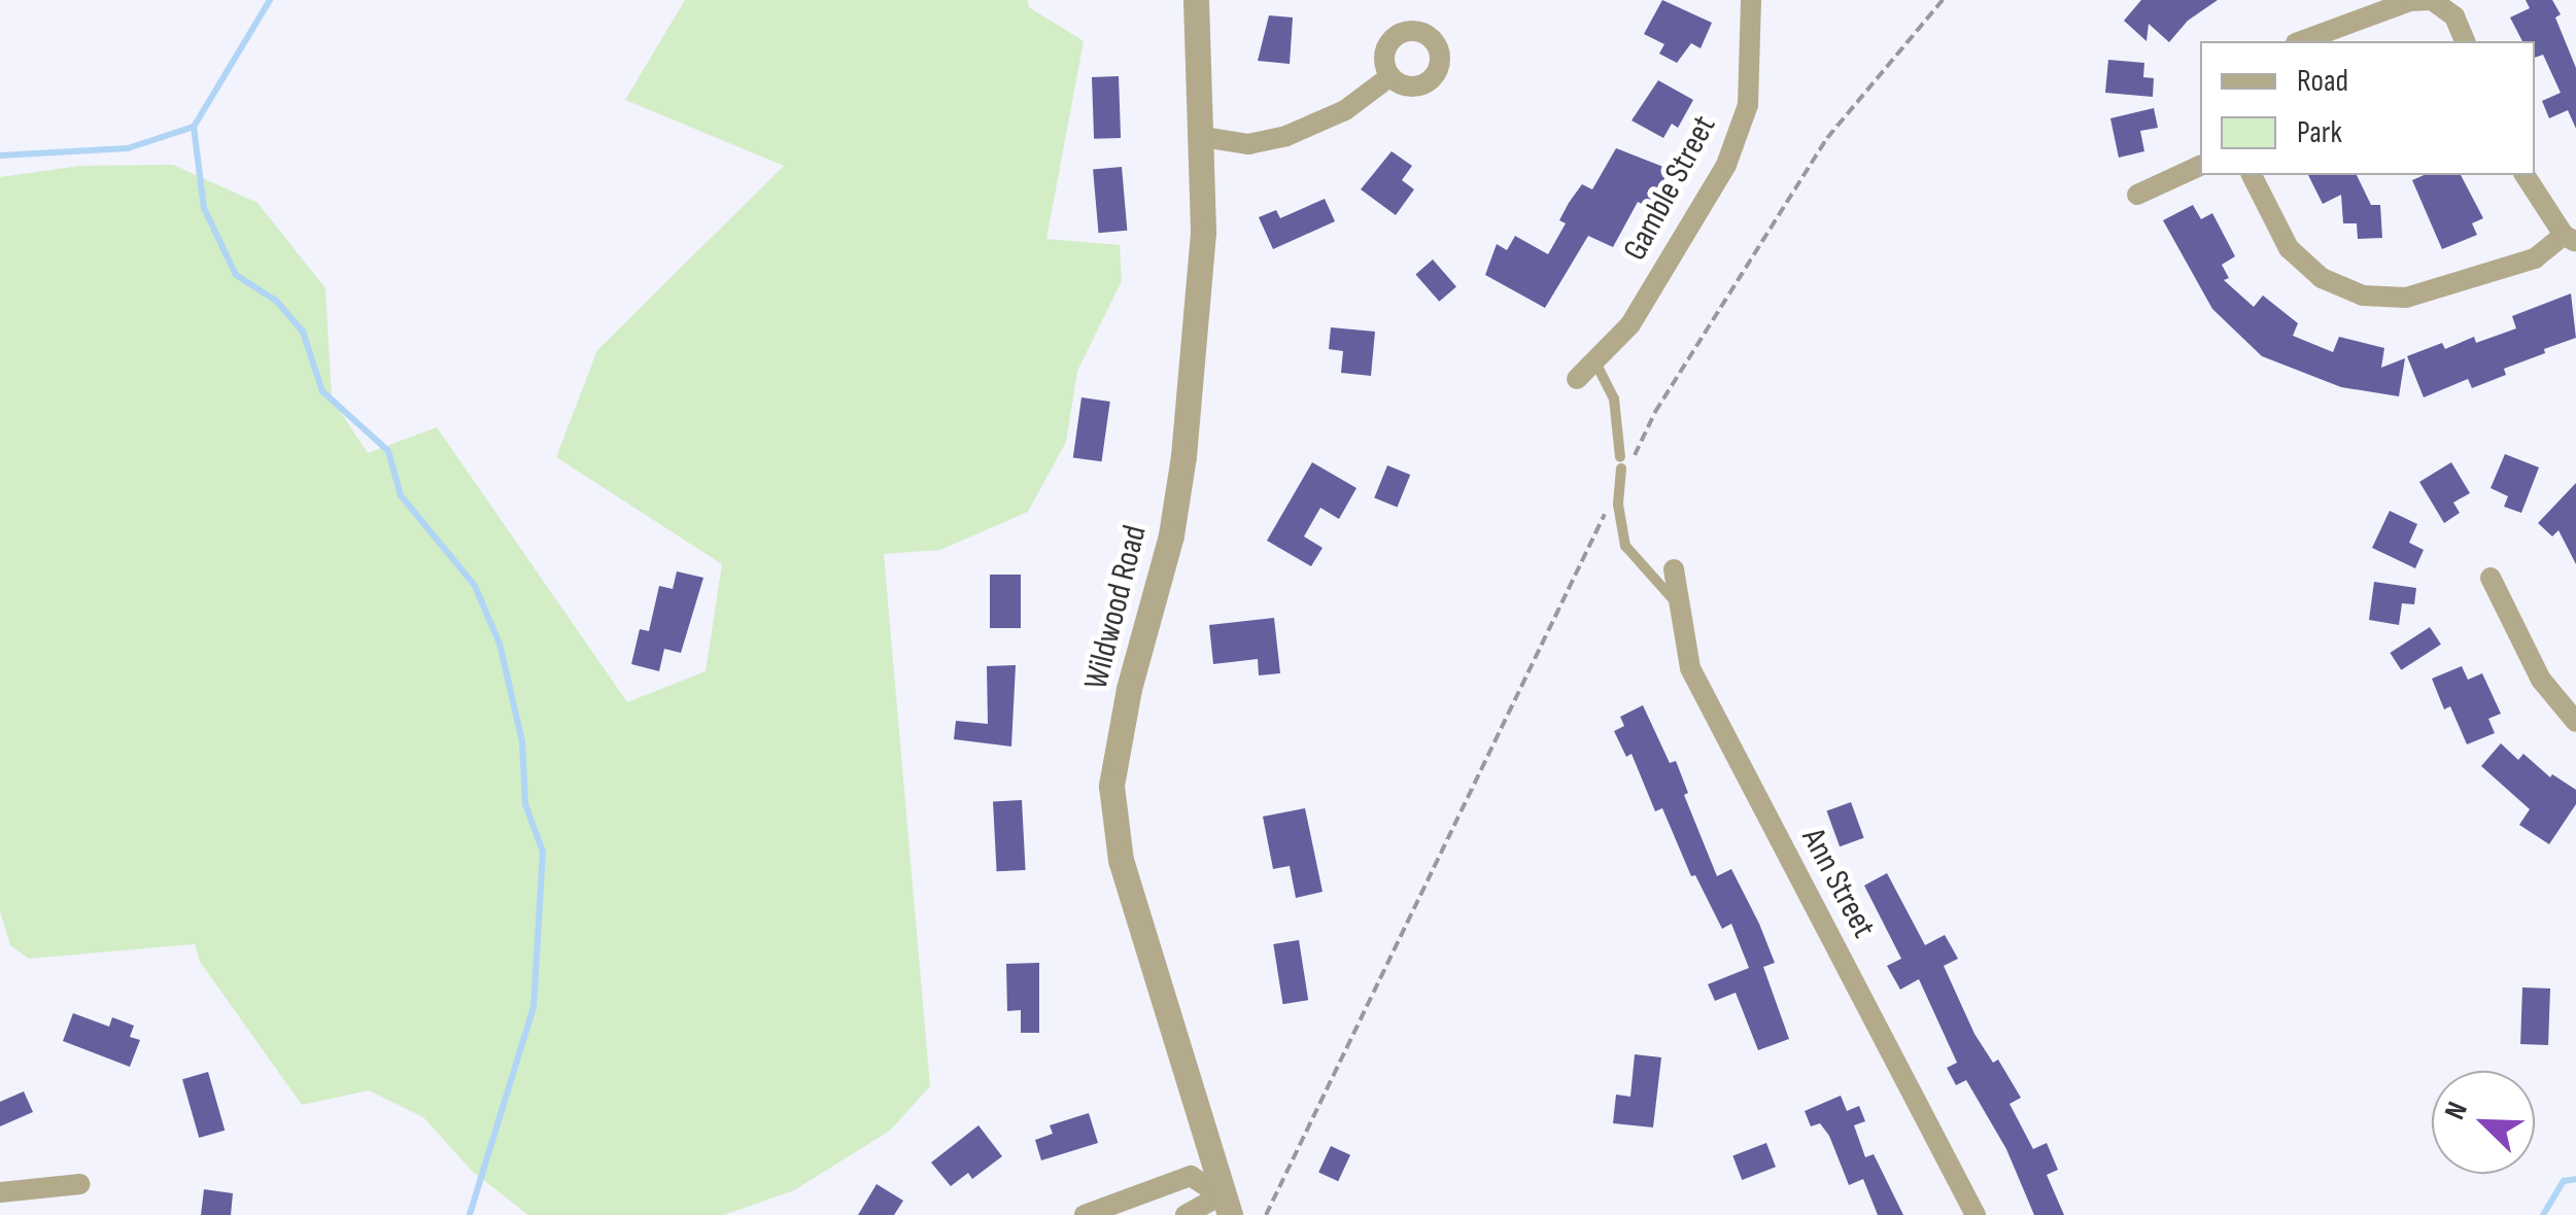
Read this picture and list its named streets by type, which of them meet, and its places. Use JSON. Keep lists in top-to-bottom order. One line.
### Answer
{"streets":{"street":["Gamble Street","Wildwood Road","Ann Street"]},"legend":["Road","Park"],"north":"top left"}
